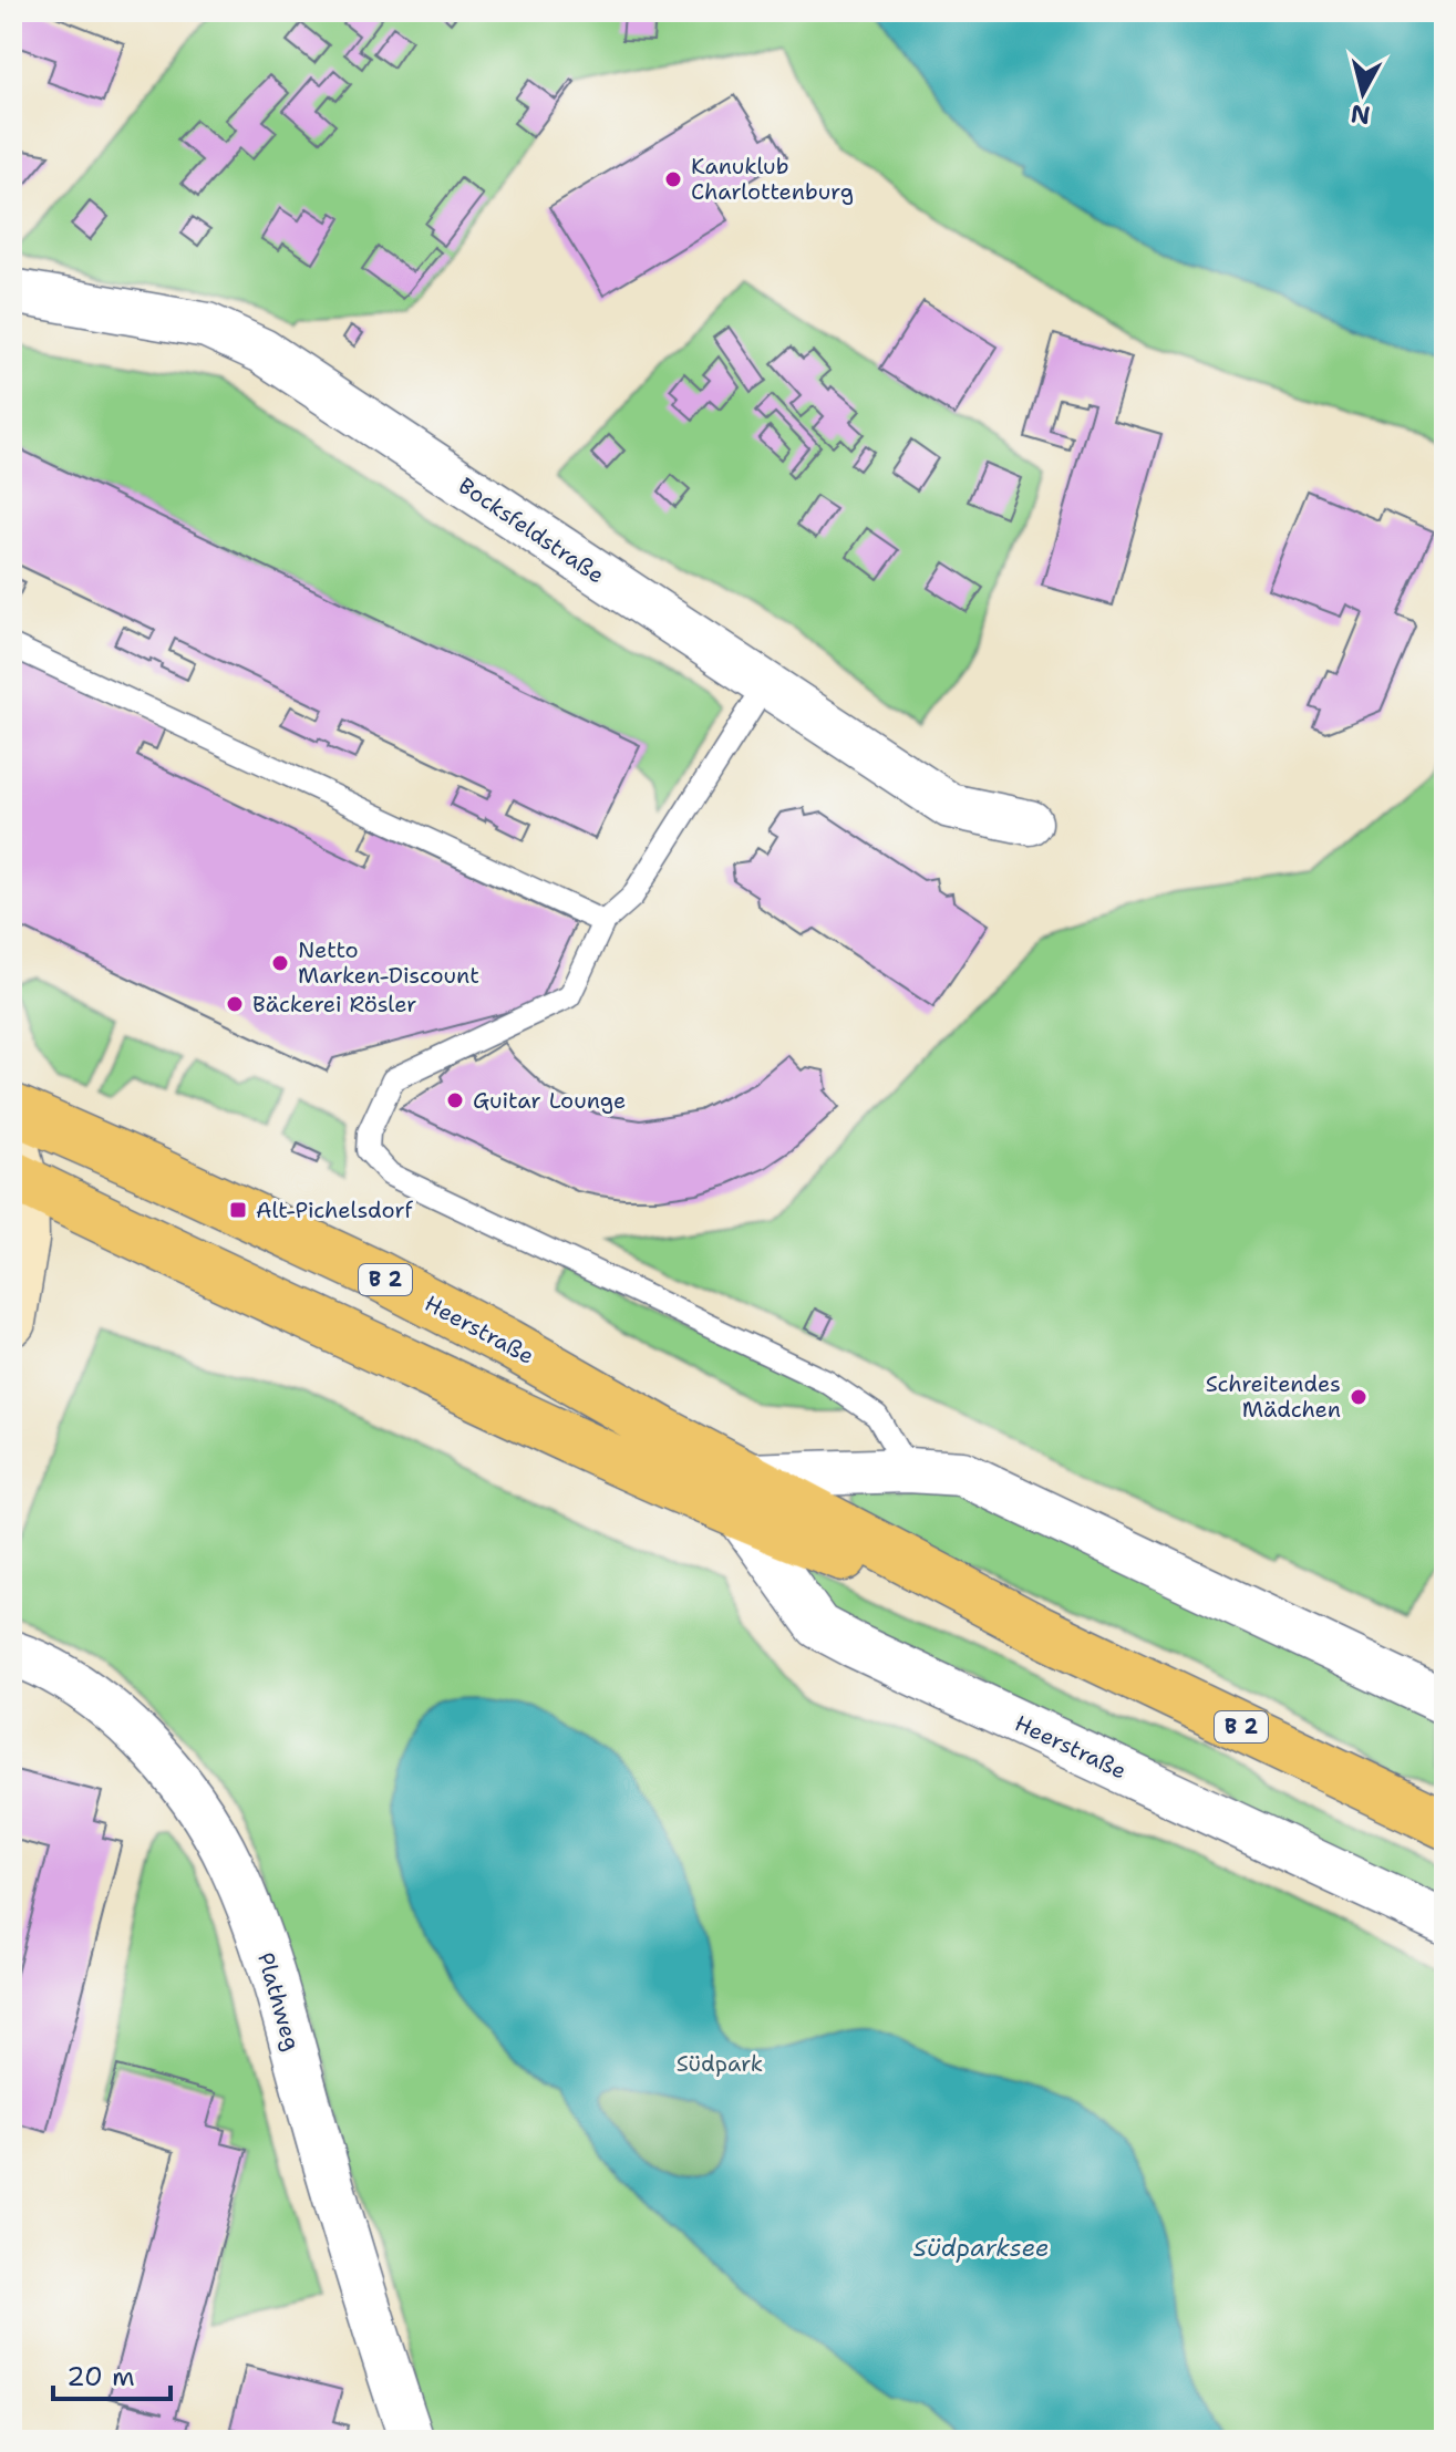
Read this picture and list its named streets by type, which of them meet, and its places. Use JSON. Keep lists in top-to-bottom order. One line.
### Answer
{"streets":{"main road":["B 2","Heerstraße"],"street":["Bocksfeldstraße","Plathweg"]},"water":["Südparksee"],"parks":["Südpark"],"places":{"other":["Kanuklub Charlottenburg","Netto Marken-Discount","Bäckerei Rösler","Guitar Lounge","Schreitendes Mädchen"],"transit":["Alt-Pichelsdorf"]},"scale_bar":"20 m","north":"bottom"}
